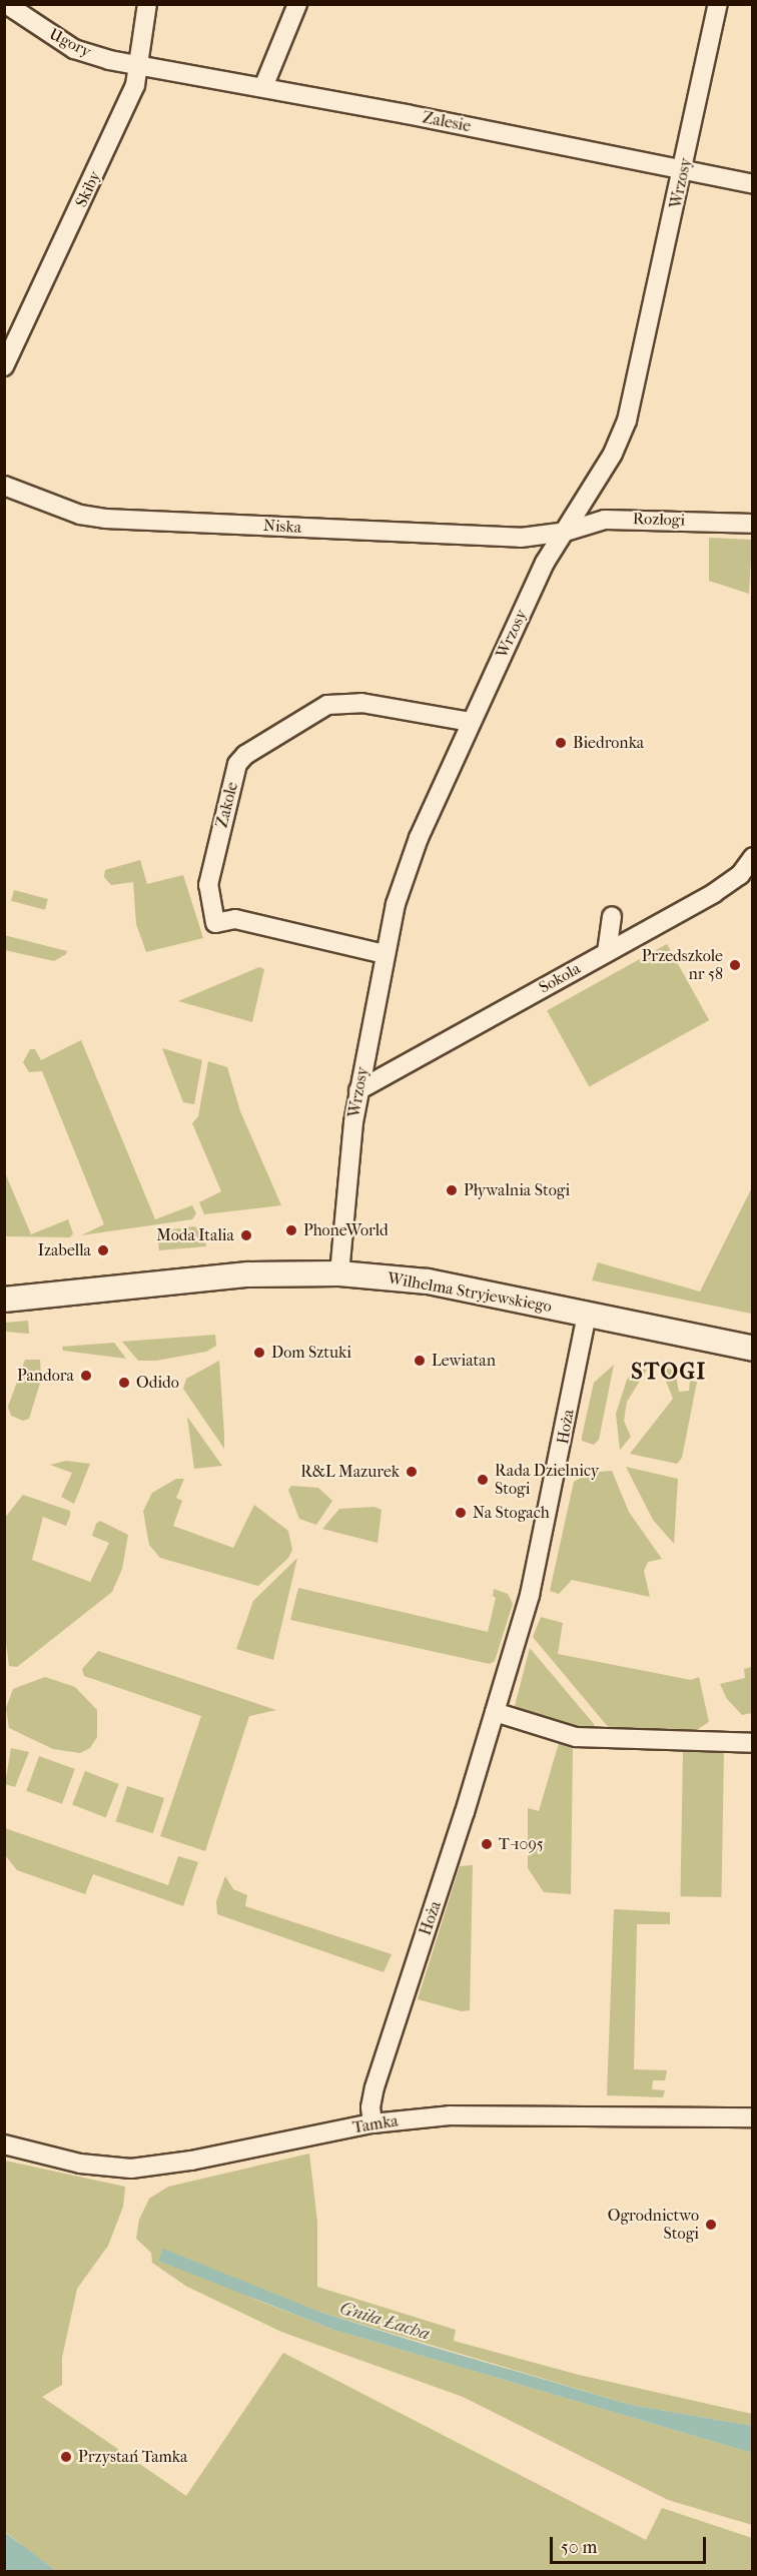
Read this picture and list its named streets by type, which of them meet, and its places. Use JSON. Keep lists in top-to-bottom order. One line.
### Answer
{"streets":{"street":["Ugory","Zalesie","Wrzosy","Skiby","Rozłogi","Niska","Zakole","Sokola","Wilhelma Stryjewskiego","Hoża","Tamka"]},"crossings":[["Ugory","Zalesie"],["Ugory","Skiby"],["Zalesie","Wrzosy"],["Zalesie","Skiby"],["Wrzosy","Rozłogi"],["Wrzosy","Niska"],["Wrzosy","Zakole"],["Wrzosy","Sokola"],["Wrzosy","Wilhelma Stryjewskiego"],["Rozłogi","Niska"],["Wilhelma Stryjewskiego","Hoża"],["Hoża","Tamka"]],"districts":["STOGI"],"water":["Gniła Łacha"],"places":["Biedronka","Przedszkole nr 58","Pływalnia Stogi","PhoneWorld","Moda Italia","Izabella","Dom Sztuki","Lewiatan","Pandora","Odido","R&L Mazurek","Rada Dzielnicy Stogi","Na Stogach","T-1095","Ogrodnictwo Stogi","Przystań Tamka"],"scale_bar":"50 m"}
